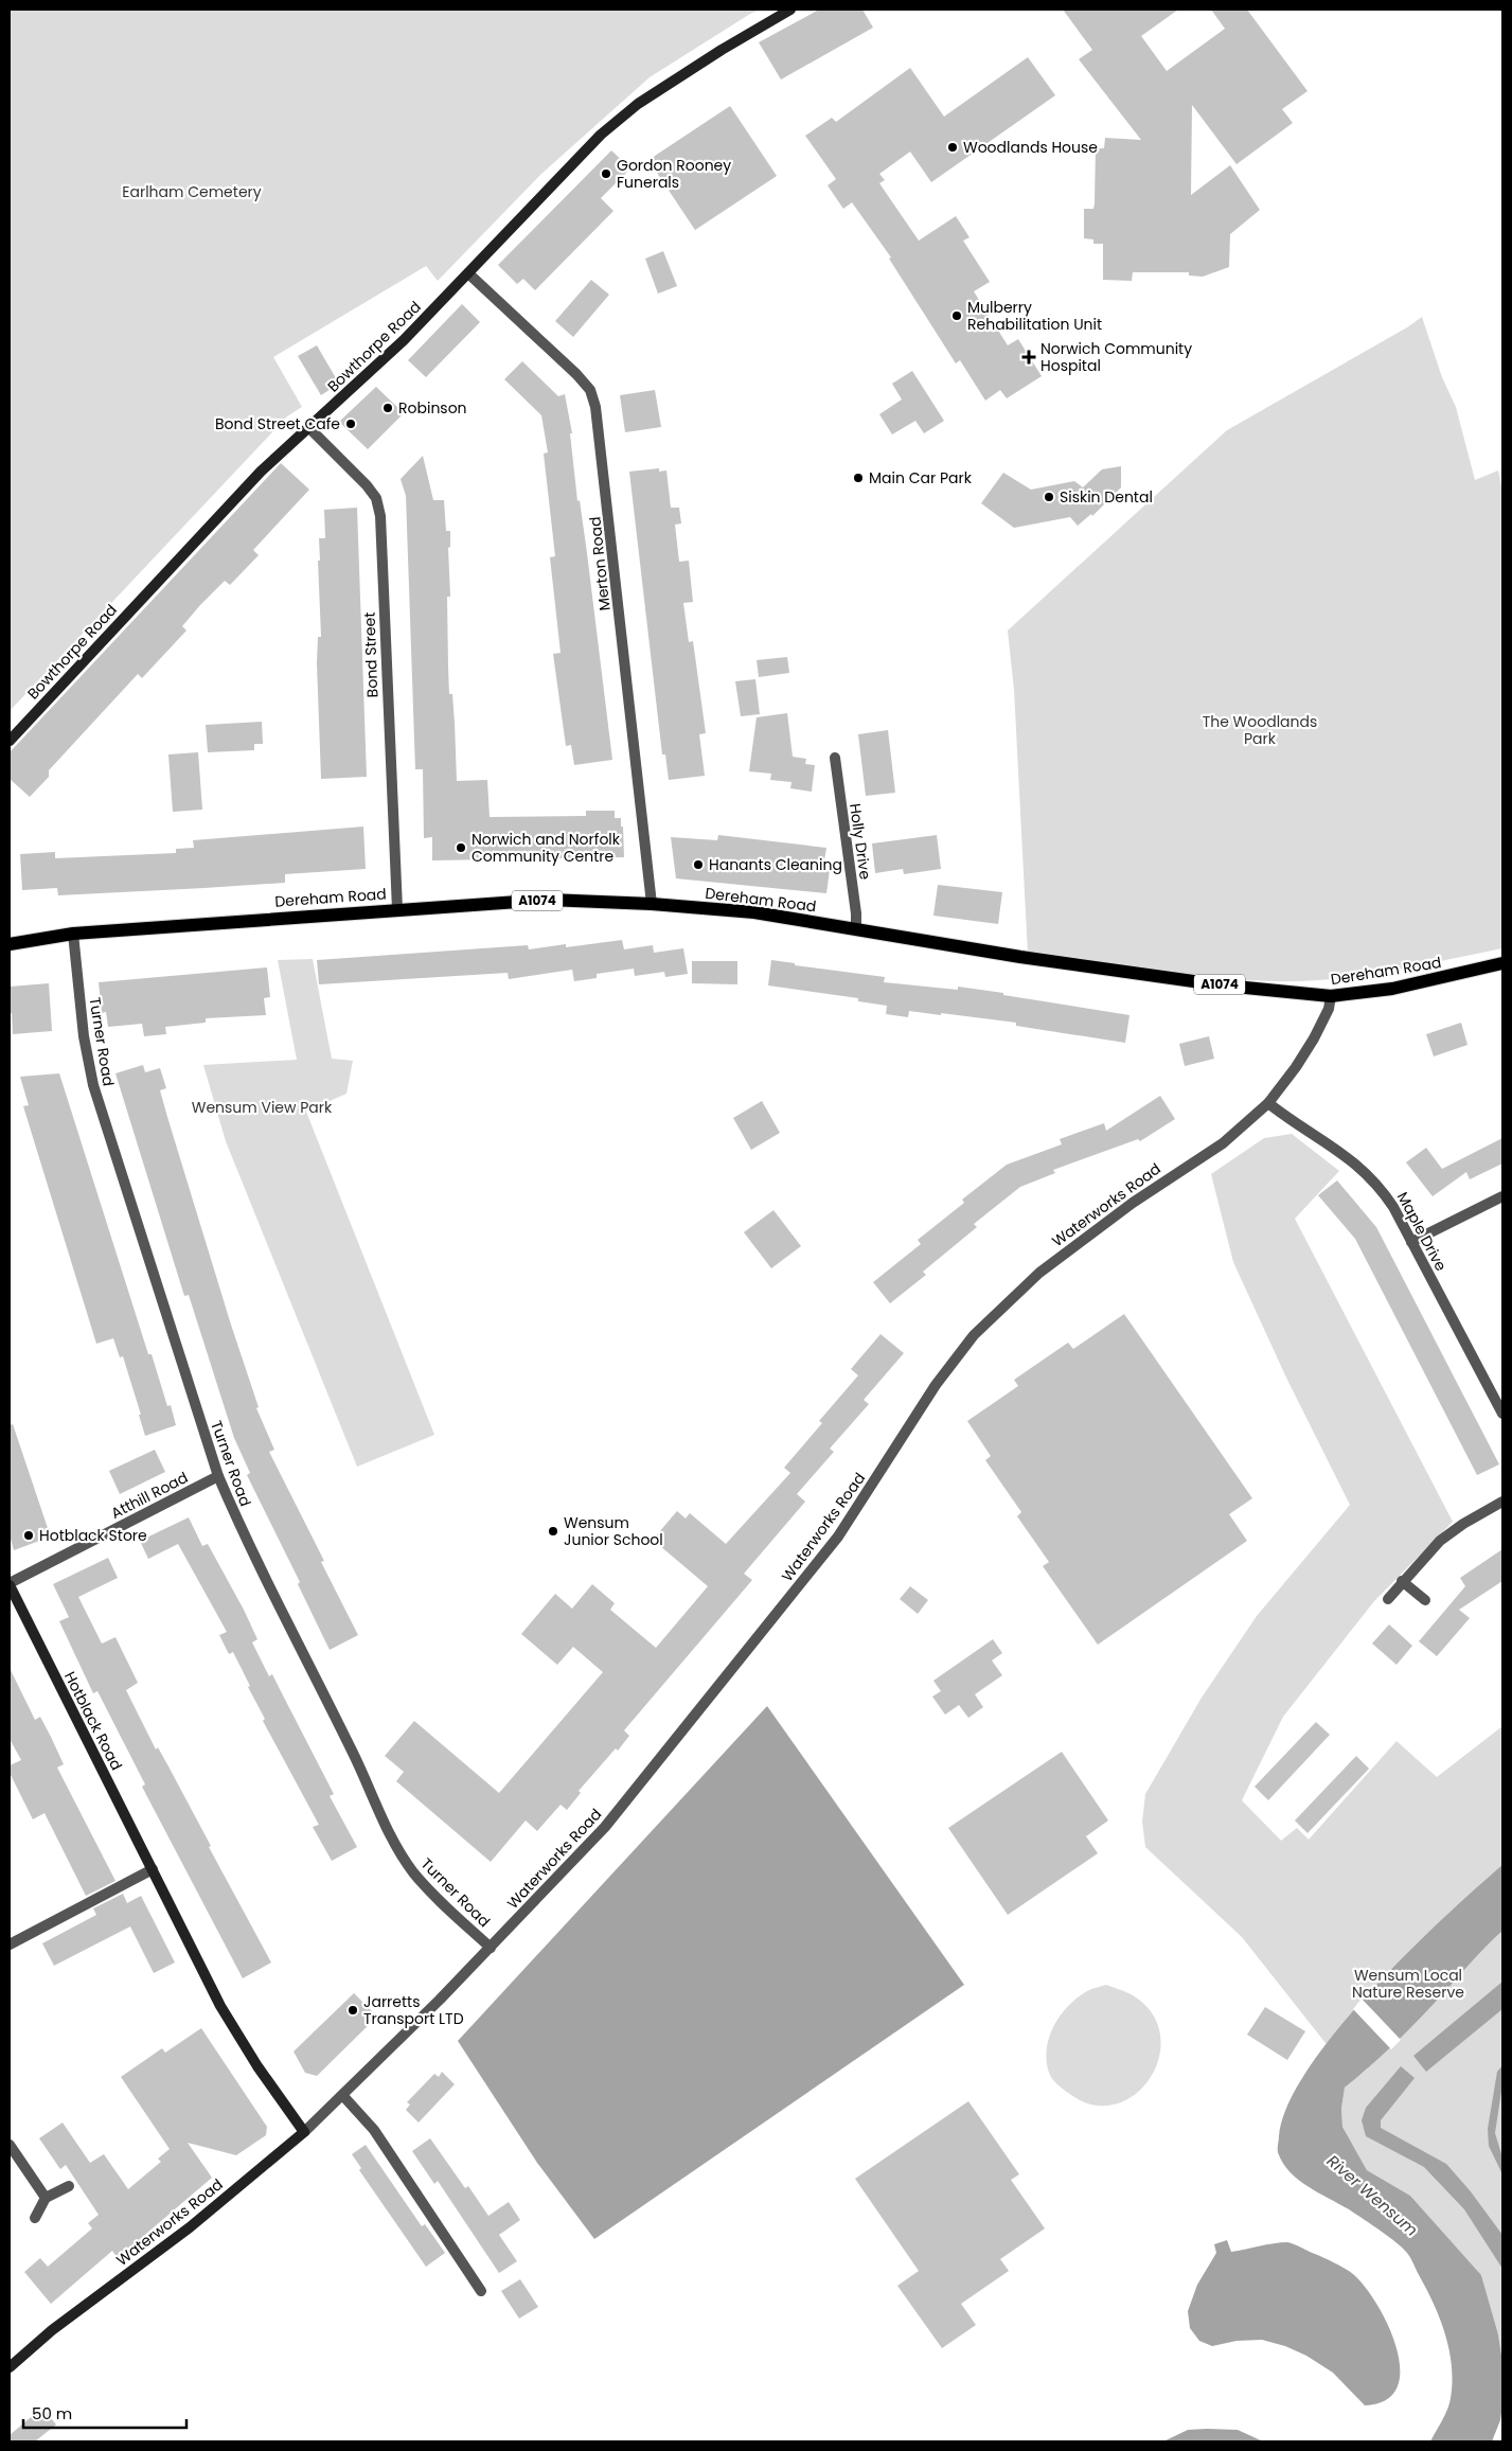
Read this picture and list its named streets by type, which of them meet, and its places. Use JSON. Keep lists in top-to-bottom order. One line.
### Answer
{"streets":{"main road":["Dereham Road","A1074"],"street":["Bowthorpe Road","Merton Road","Bond Street","Holly Drive","Turner Road","Waterworks Road","Maple Drive","Atthill Road","Hotblack Road"]},"crossings":[["Bowthorpe Road","Merton Road"],["Bowthorpe Road","Bond Street"],["Merton Road","Dereham Road"],["Bond Street","Dereham Road"],["Holly Drive","Dereham Road"],["Dereham Road","Turner Road"],["Dereham Road","Waterworks Road"],["Turner Road","Waterworks Road"],["Turner Road","Atthill Road"],["Waterworks Road","Maple Drive"],["Waterworks Road","Hotblack Road"],["Atthill Road","Hotblack Road"]],"water":["River Wensum"],"parks":["Earlham Cemetery","The Woodlands Park","Wensum View Park","Wensum Local Nature Reserve"],"places":{"other":["Woodlands House","Gordon Rooney Funerals","Mulberry Rehabilitation Unit","Robinson","Bond Street Cafe","Main Car Park","Siskin Dental","Norwich and Norfolk Community Centre","Hanants Cleaning","Wensum Junior School","Hotblack Store","Jarretts Transport LTD"],"health":["Norwich Community Hospital"]},"scale_bar":"50 m"}
